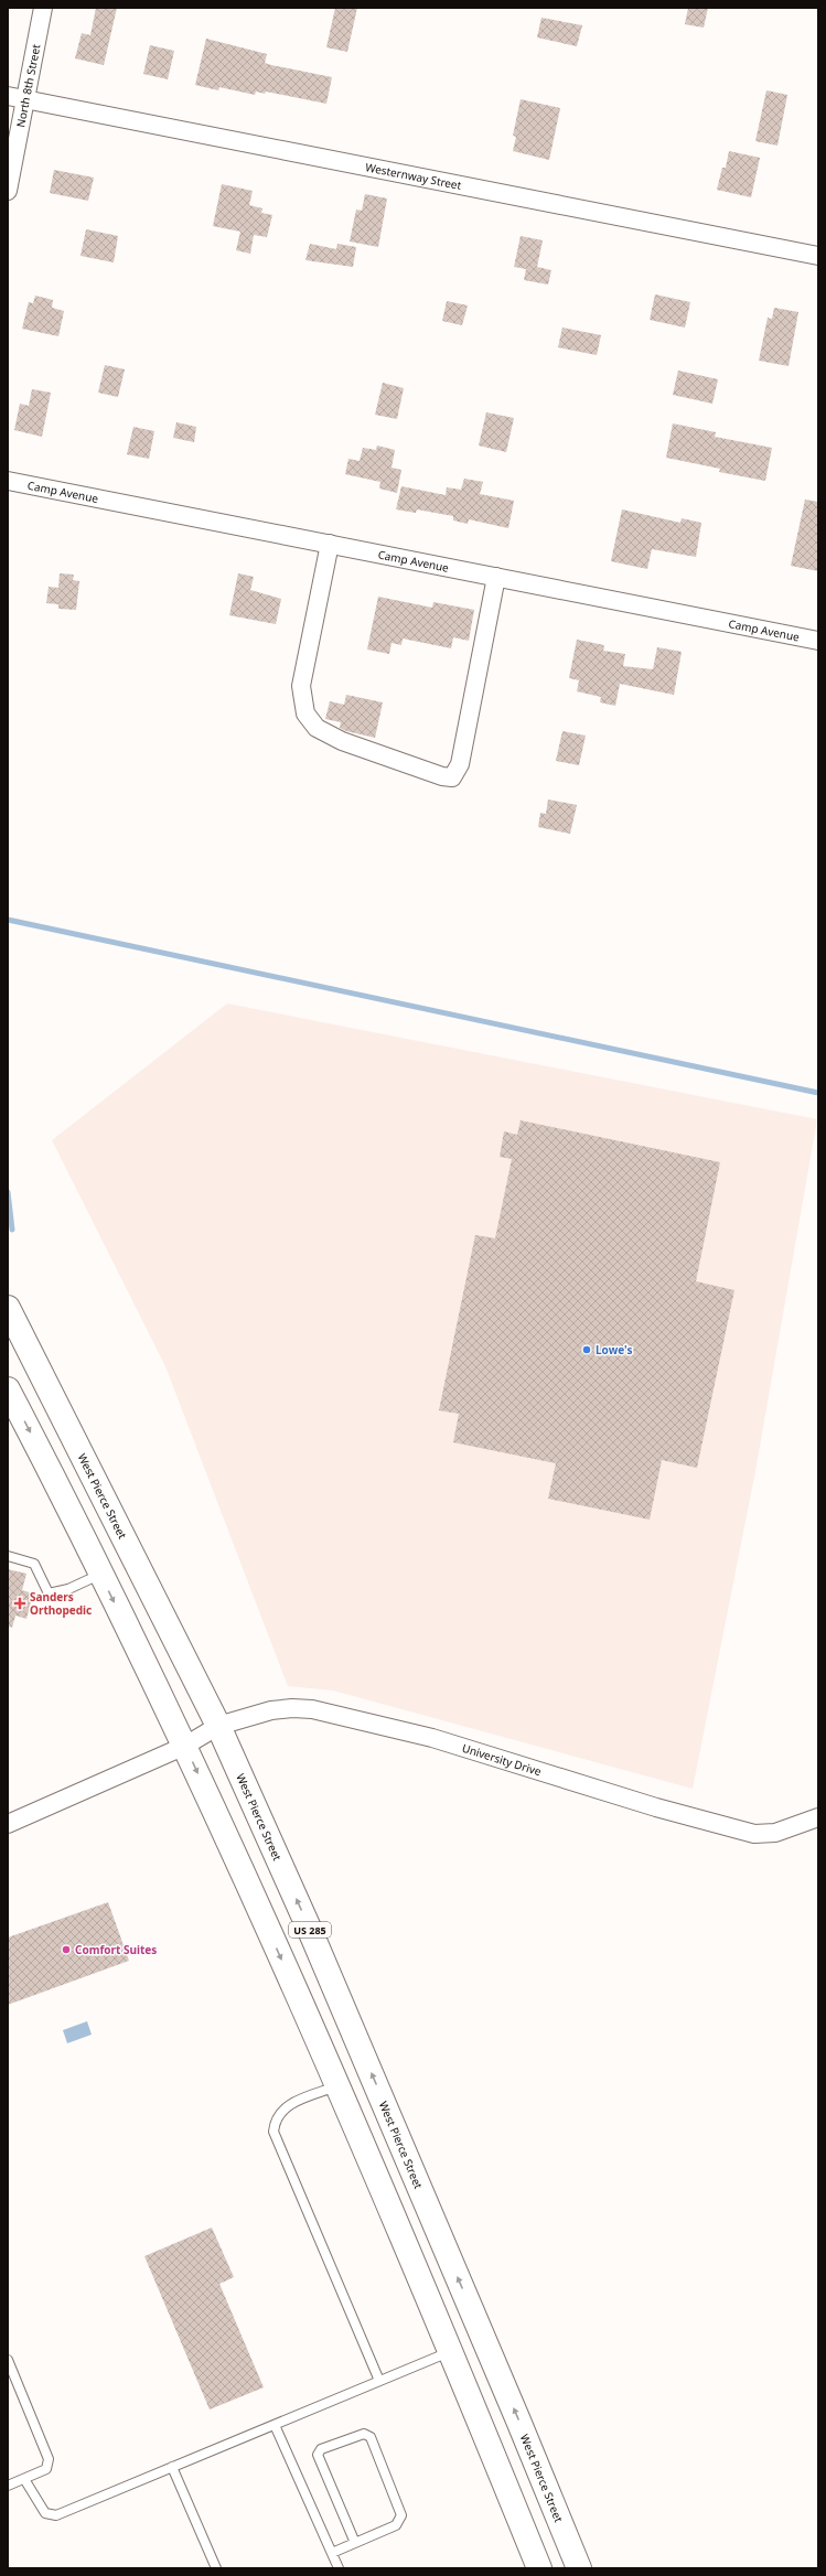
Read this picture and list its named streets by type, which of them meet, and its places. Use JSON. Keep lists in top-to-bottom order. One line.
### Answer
{"streets":{"highway":["West Pierce Street","US 285"],"street":["North 8th Street","Westernway Street","Camp Avenue","University Drive"]},"crossings":[["North 8th Street","Westernway Street"],["West Pierce Street","University Drive"],["University Drive","US 285"]],"places":{"other":["Lowe's","Comfort Suites"],"health":["Sanders Orthopedic"]}}
